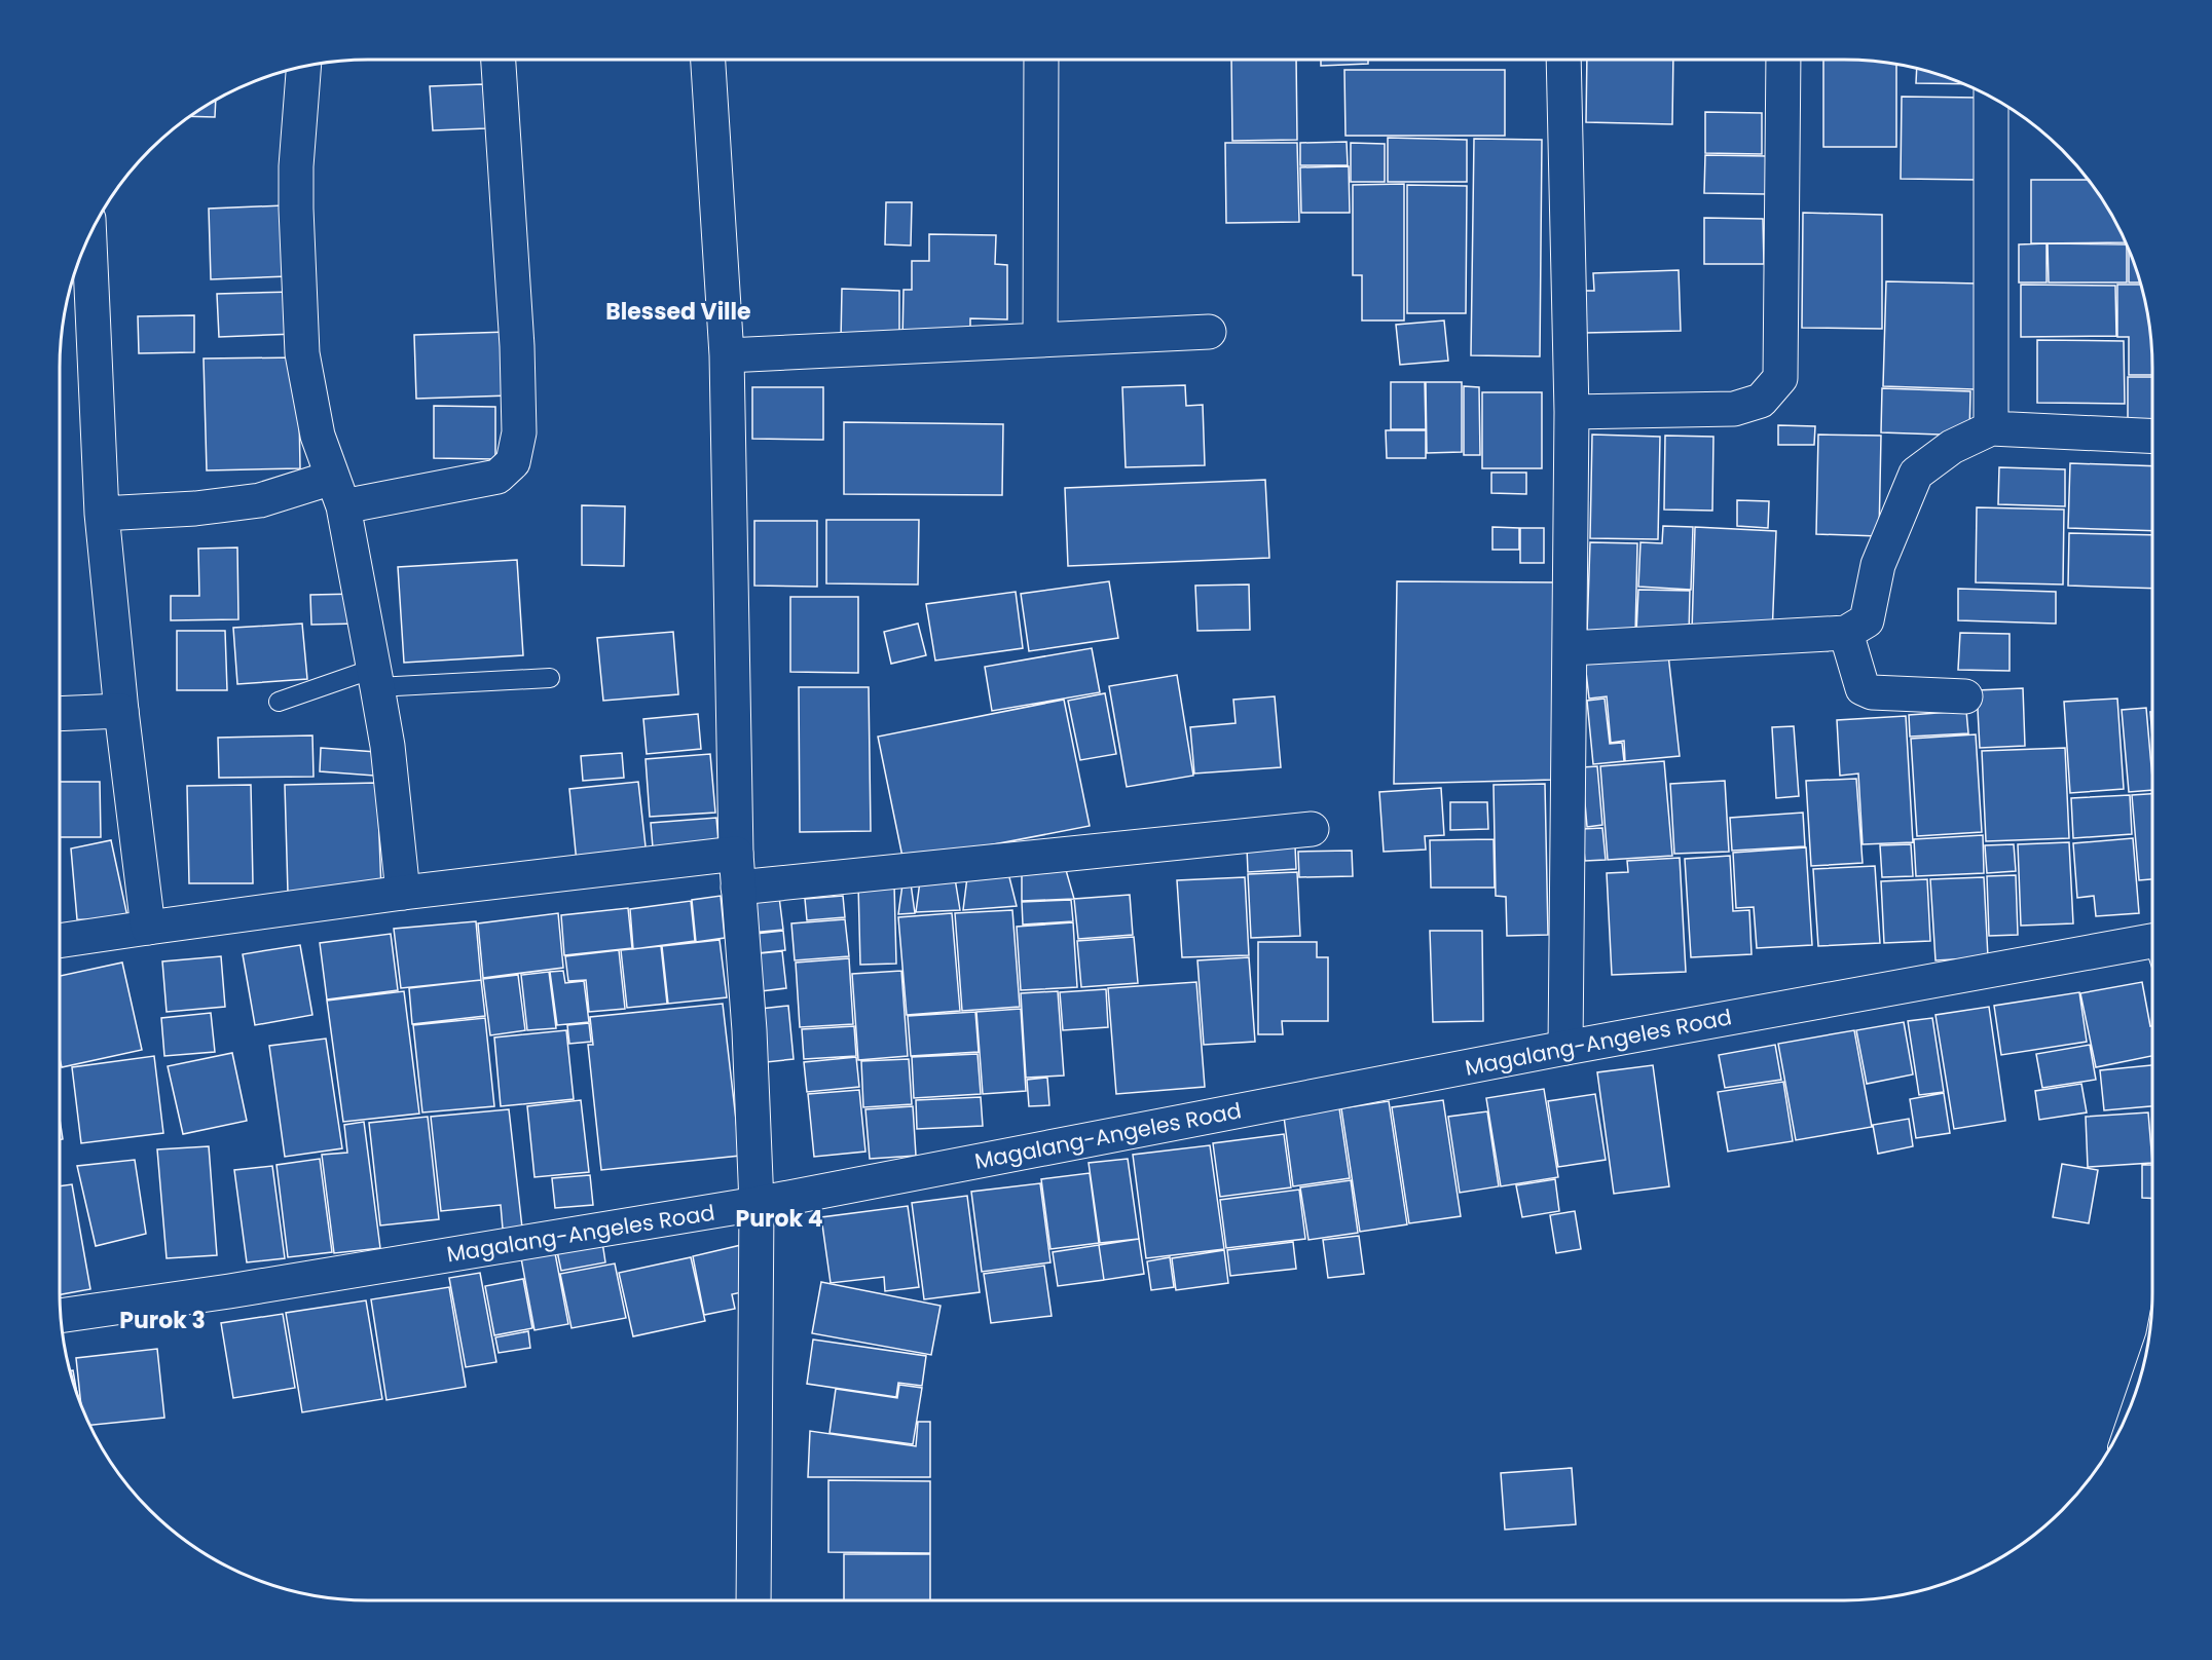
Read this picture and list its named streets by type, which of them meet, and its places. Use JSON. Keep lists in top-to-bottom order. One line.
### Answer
{"streets":{"street":["Magalang-Angeles Road"]},"districts":["Blessed Ville","Purok 4","Purok 3"]}
